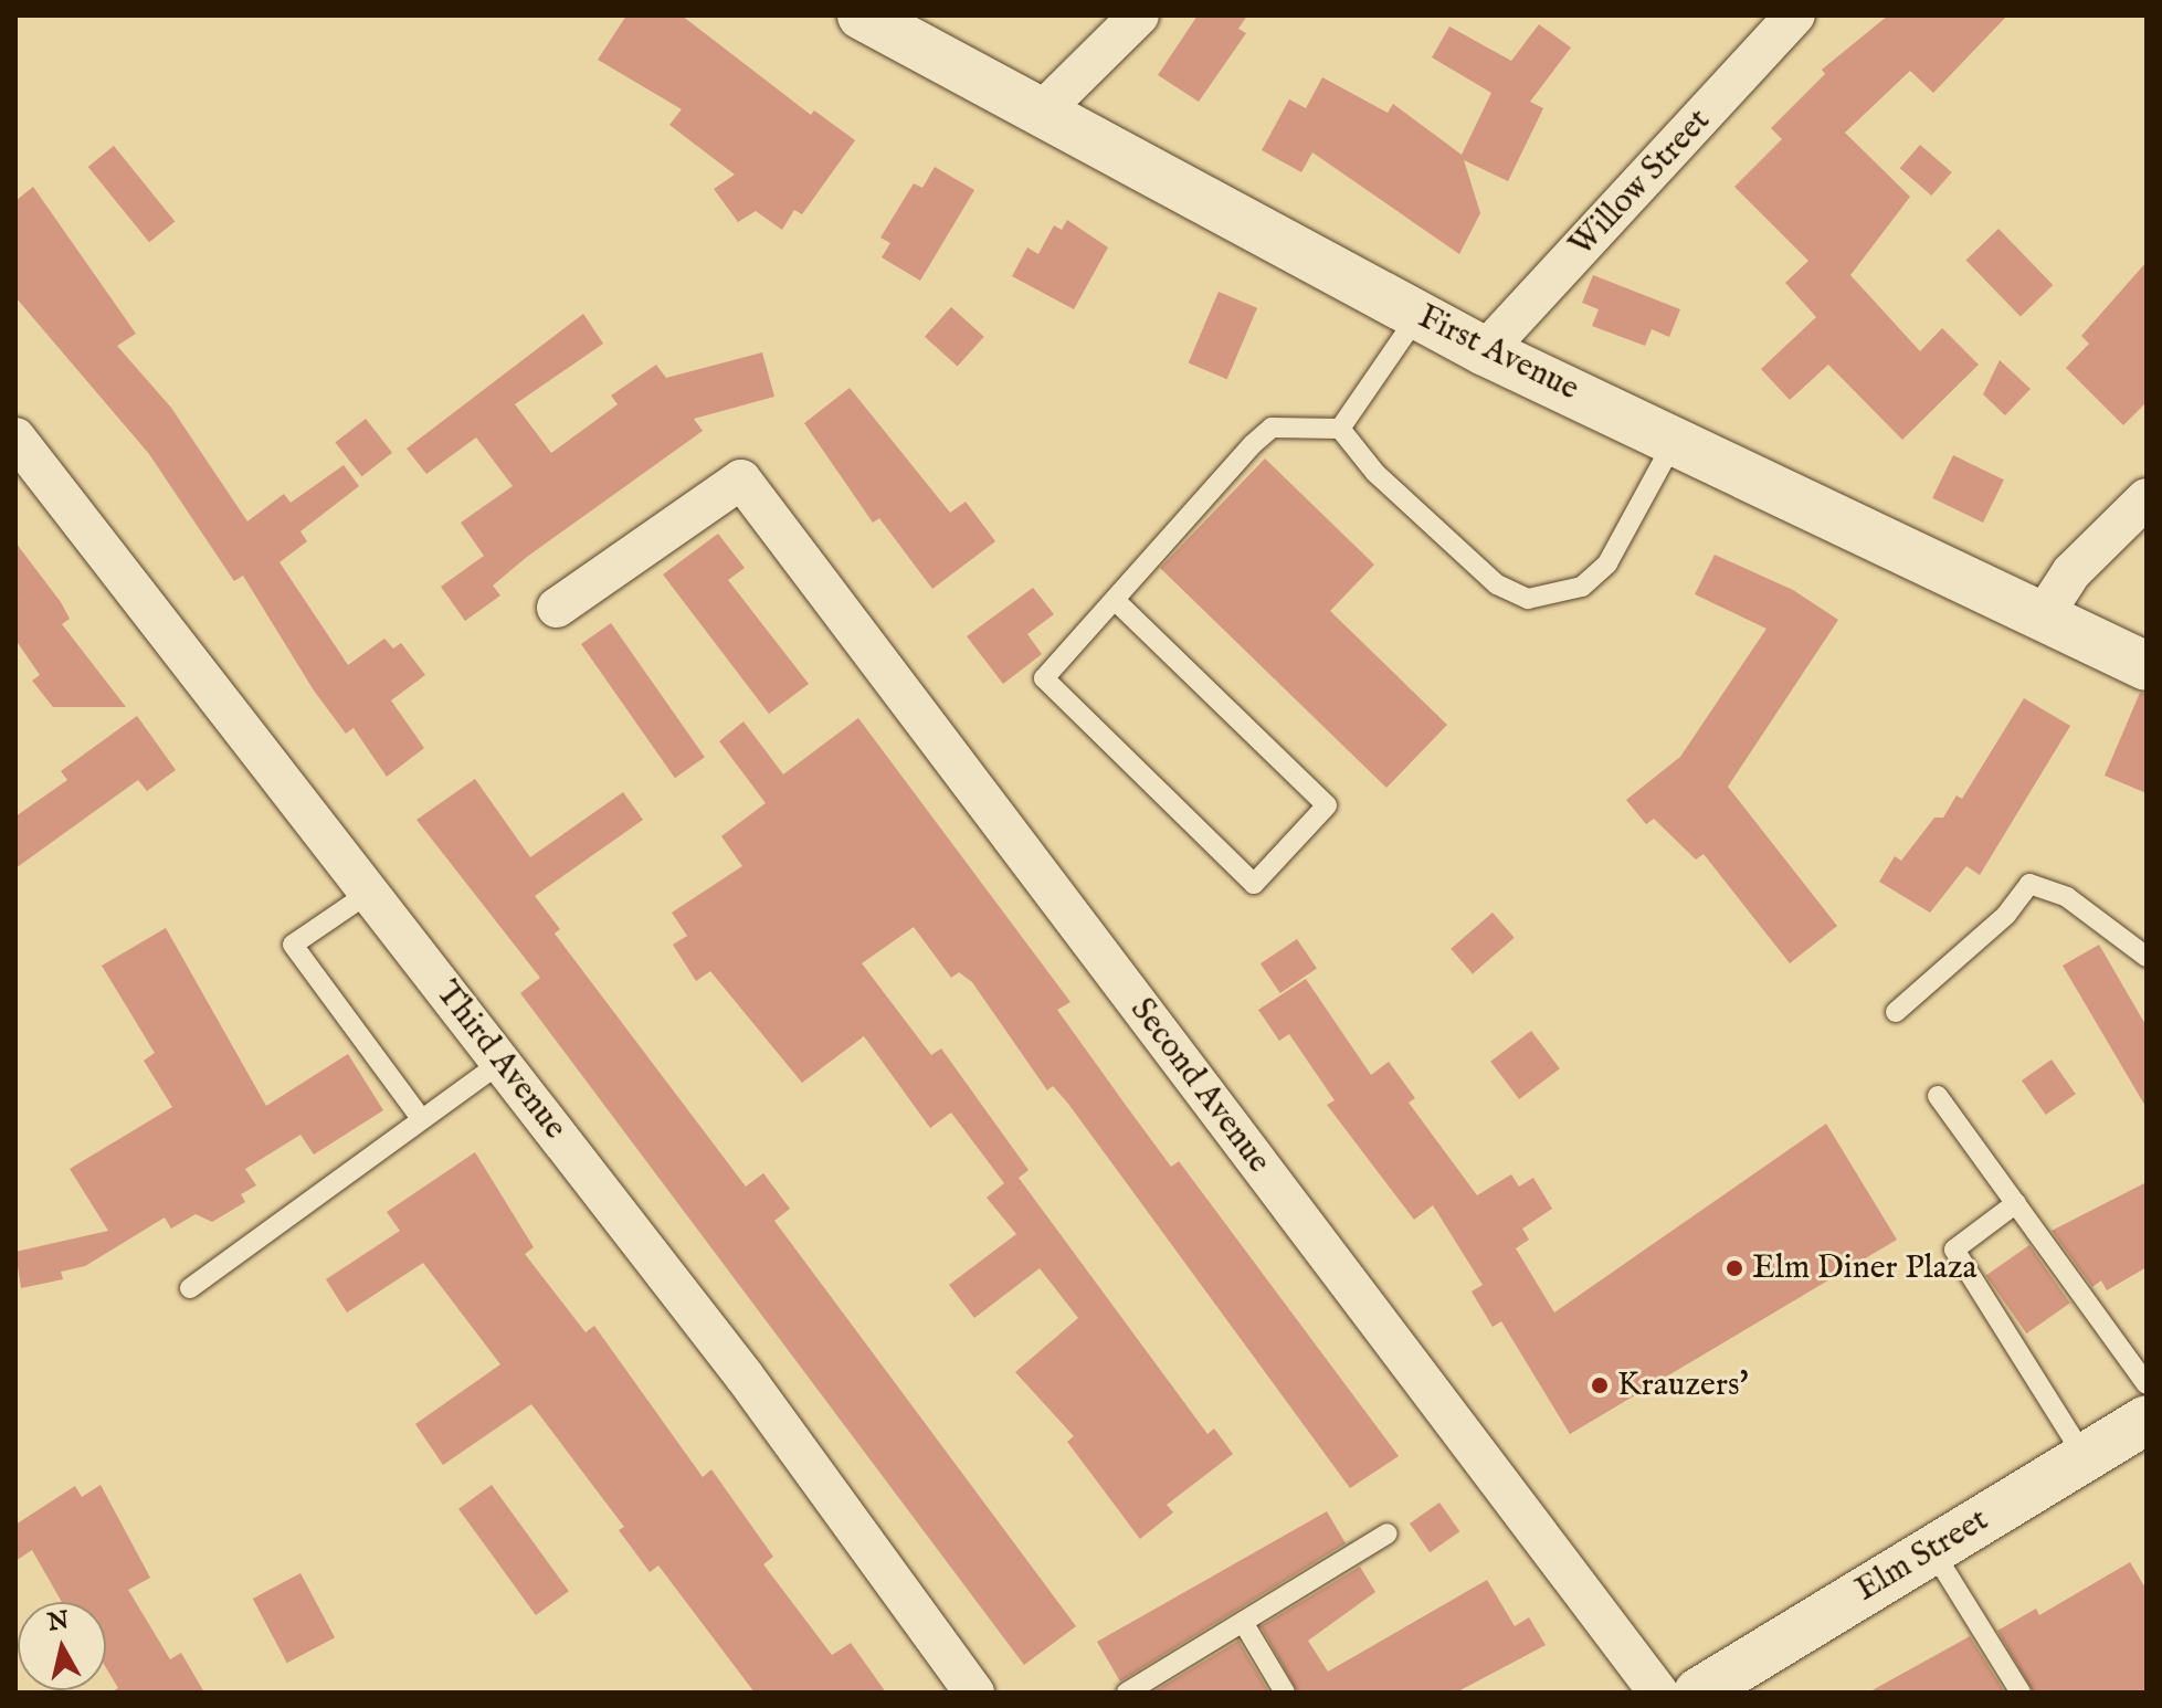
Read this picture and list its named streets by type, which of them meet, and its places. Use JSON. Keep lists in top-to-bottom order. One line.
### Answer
{"streets":{"main road":["First Avenue","Elm Street"],"street":["Willow Street","Third Avenue","Second Avenue"]},"crossings":[["Willow Street","First Avenue"]],"places":["Elm Diner Plaza","Krauzers'"],"north":"top"}
